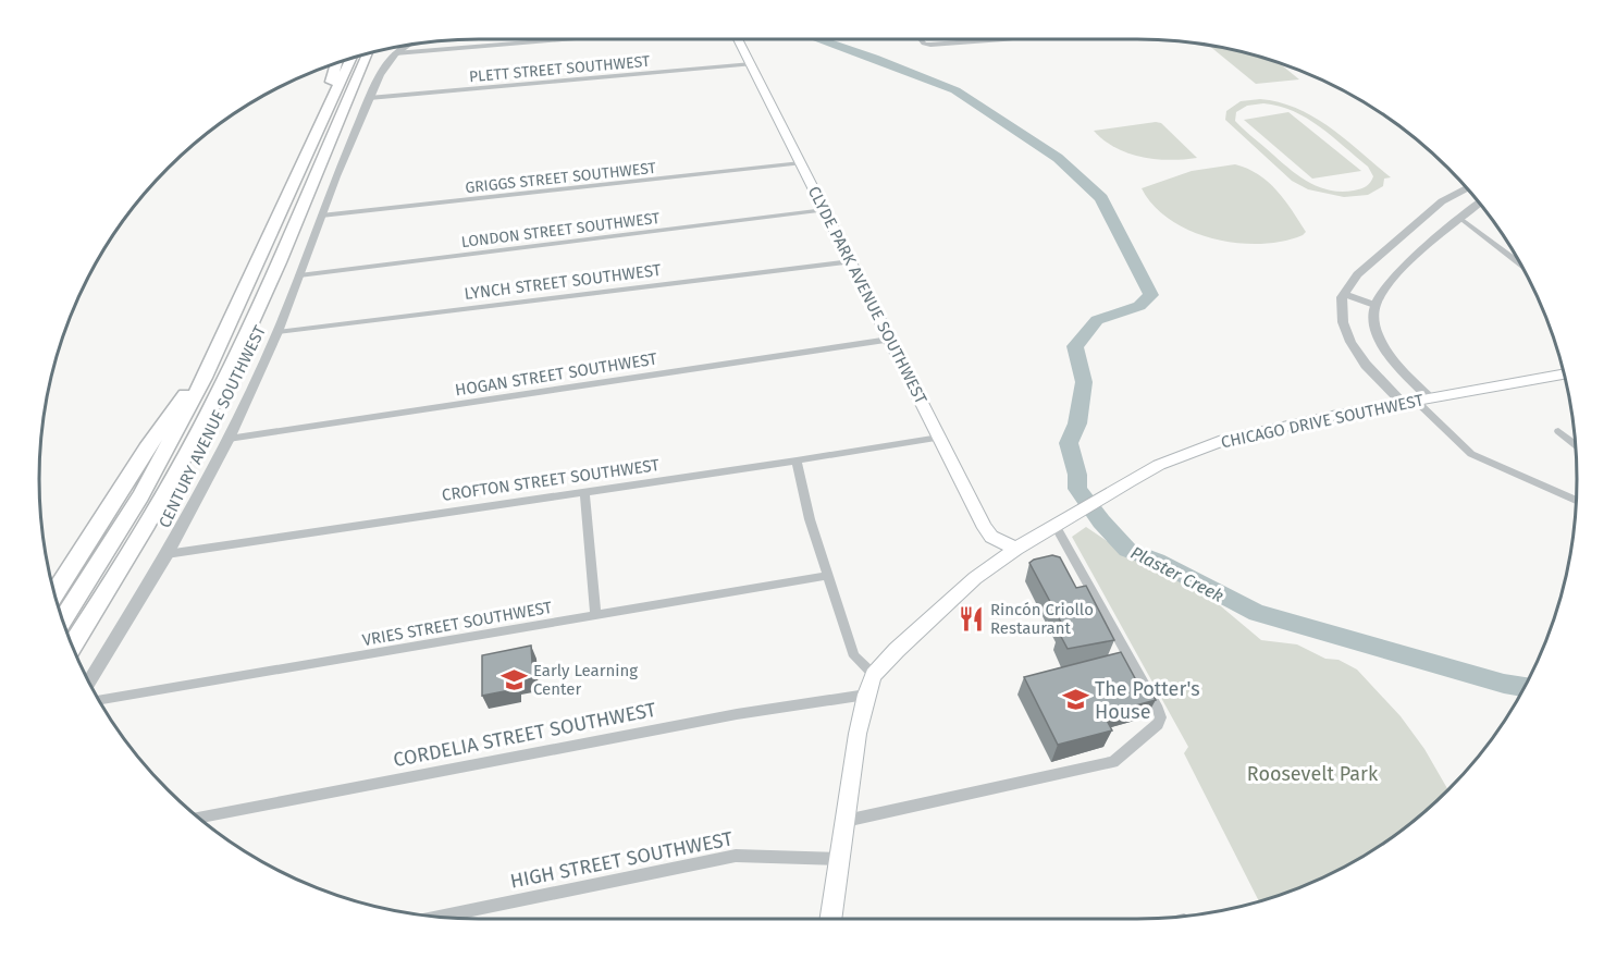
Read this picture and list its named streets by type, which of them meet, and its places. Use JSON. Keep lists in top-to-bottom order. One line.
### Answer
{"streets":{"main road":["CLYDE PARK AVENUE SOUTHWEST","CHICAGO DRIVE SOUTHWEST"],"street":["PLETT STREET SOUTHWEST","GRIGGS STREET SOUTHWEST","LONDON STREET SOUTHWEST","LYNCH STREET SOUTHWEST","HOGAN STREET SOUTHWEST","CENTURY AVENUE SOUTHWEST","CROFTON STREET SOUTHWEST","VRIES STREET SOUTHWEST","CORDELIA STREET SOUTHWEST","HIGH STREET SOUTHWEST"]},"crossings":[["PLETT STREET SOUTHWEST","CLYDE PARK AVENUE SOUTHWEST"],["PLETT STREET SOUTHWEST","CENTURY AVENUE SOUTHWEST"],["GRIGGS STREET SOUTHWEST","CLYDE PARK AVENUE SOUTHWEST"],["GRIGGS STREET SOUTHWEST","CENTURY AVENUE SOUTHWEST"],["LONDON STREET SOUTHWEST","CLYDE PARK AVENUE SOUTHWEST"],["LONDON STREET SOUTHWEST","CENTURY AVENUE SOUTHWEST"],["LYNCH STREET SOUTHWEST","CLYDE PARK AVENUE SOUTHWEST"],["LYNCH STREET SOUTHWEST","CENTURY AVENUE SOUTHWEST"],["CLYDE PARK AVENUE SOUTHWEST","HOGAN STREET SOUTHWEST"],["CLYDE PARK AVENUE SOUTHWEST","CHICAGO DRIVE SOUTHWEST"],["CLYDE PARK AVENUE SOUTHWEST","CROFTON STREET SOUTHWEST"],["HOGAN STREET SOUTHWEST","CENTURY AVENUE SOUTHWEST"],["CENTURY AVENUE SOUTHWEST","CROFTON STREET SOUTHWEST"]],"water":["Plaster Creek"],"parks":["Roosevelt Park"],"places":{"restaurant":["Rincón Criollo Restaurant"],"school or university":["Early Learning Center","The Potter's House"]}}
